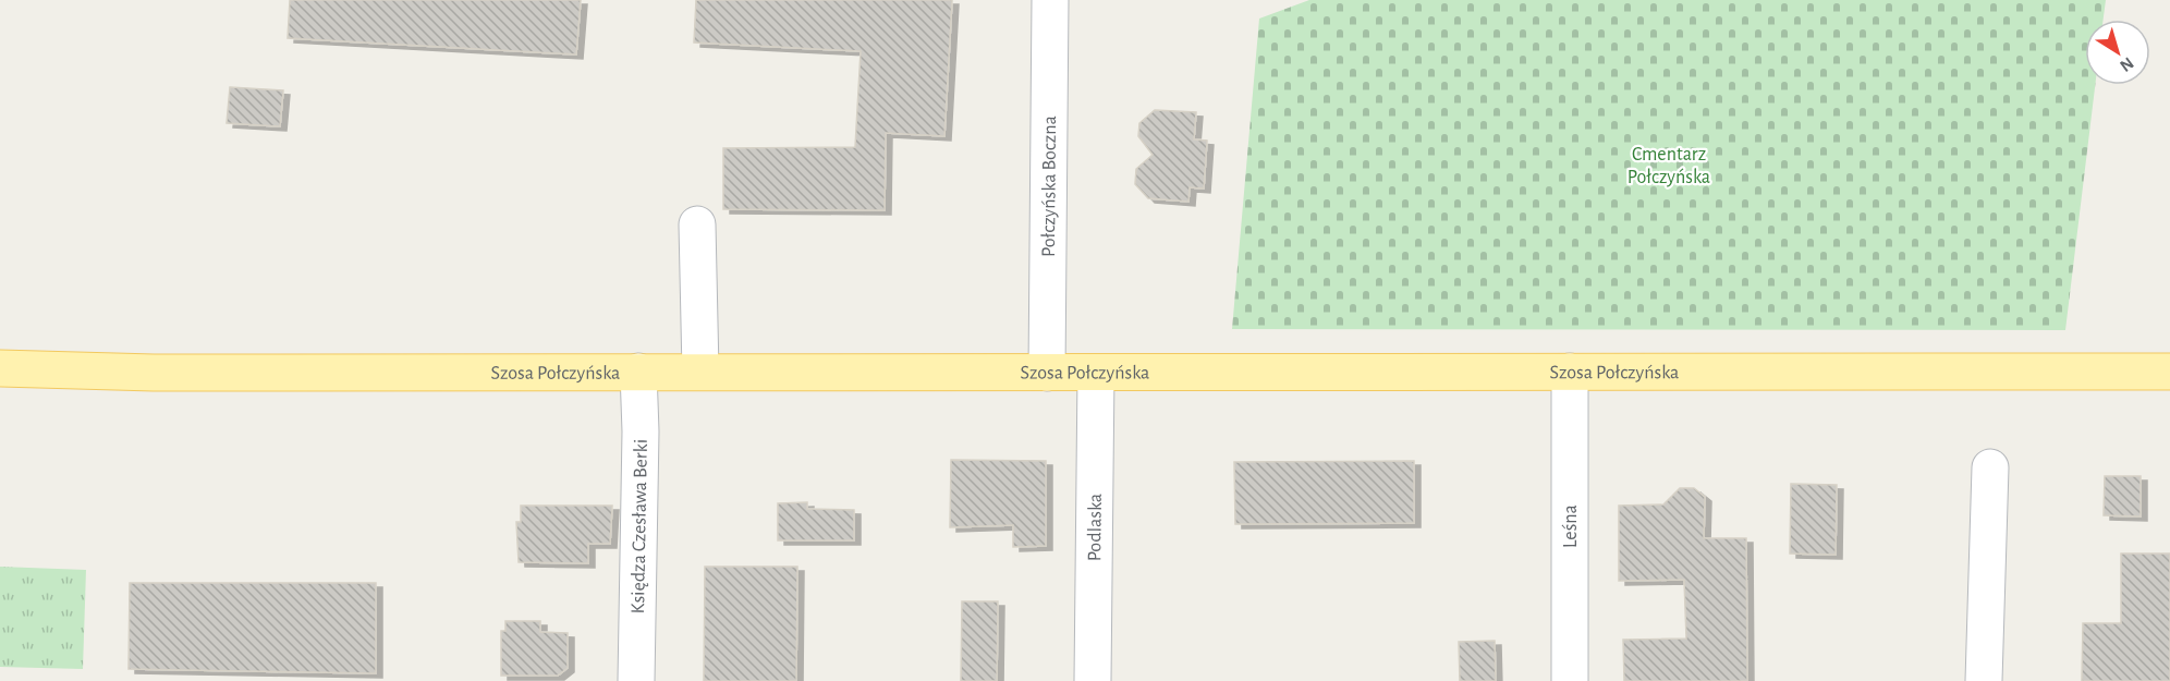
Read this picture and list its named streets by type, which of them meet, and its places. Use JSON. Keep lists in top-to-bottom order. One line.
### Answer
{"streets":{"main road":["Szosa Połczyńska"],"street":["Połczyńska Boczna","Księdza Czesława Berki","Leśna","Podlaska"]},"crossings":[["Połczyńska Boczna","Szosa Połczyńska"],["Szosa Połczyńska","Księdza Czesława Berki"],["Szosa Połczyńska","Leśna"],["Szosa Połczyńska","Podlaska"]],"parks":["Cmentarz Połczyńska"],"north":"bottom right"}
